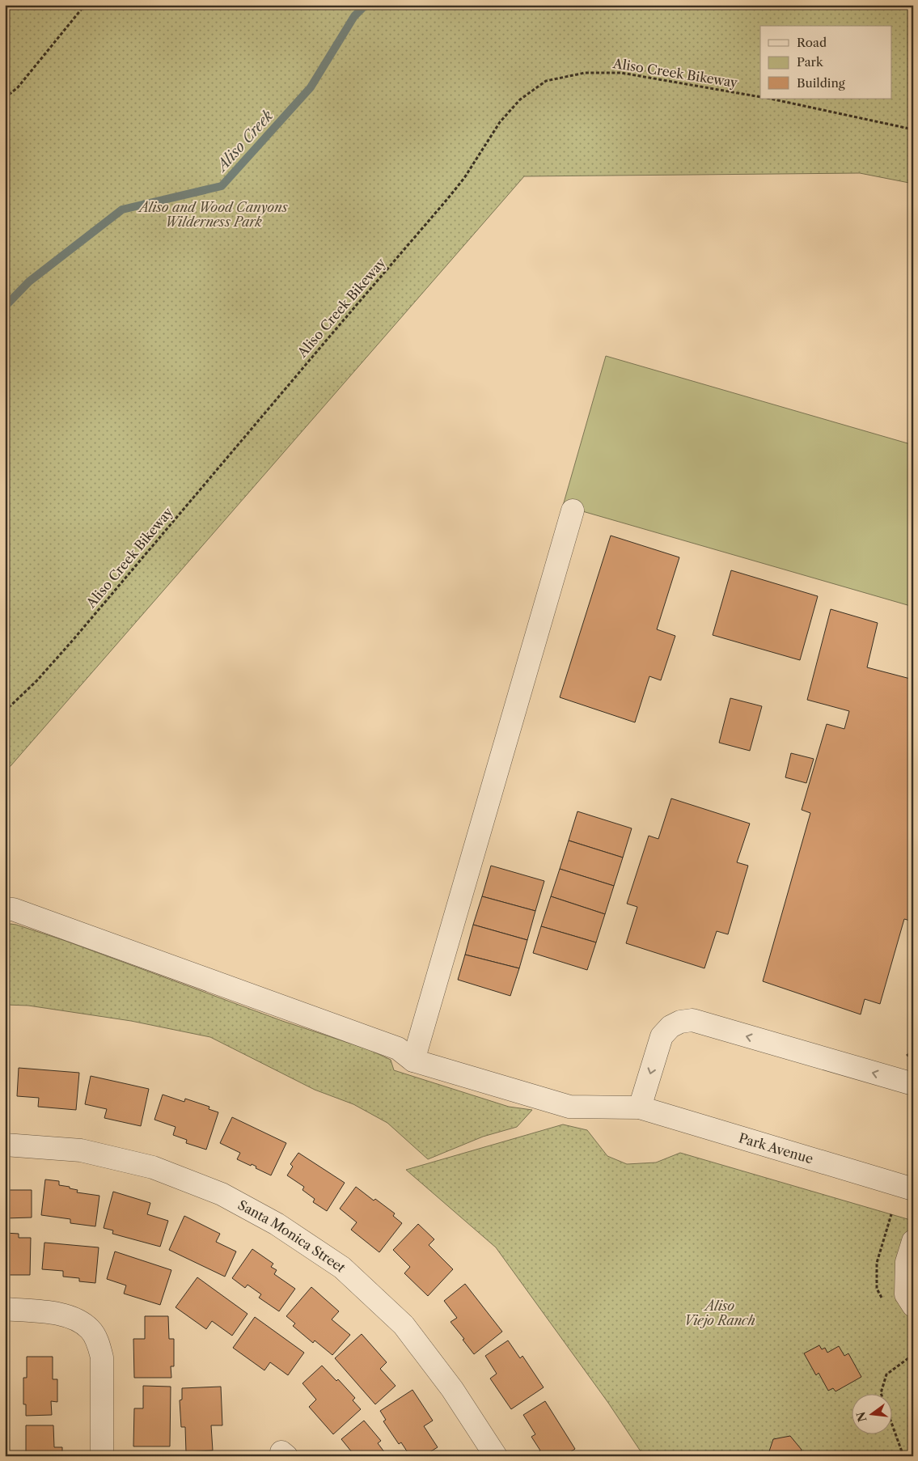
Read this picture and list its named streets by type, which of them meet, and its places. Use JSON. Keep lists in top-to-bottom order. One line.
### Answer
{"streets":{"street":["Park Avenue","Santa Monica Street"],"path":["Aliso Creek Bikeway"]},"water":["Aliso Creek"],"parks":["Aliso and Wood Canyons Wilderness Park","Aliso Viejo Ranch"],"legend":["Road","Park","Building"],"north":"left"}
